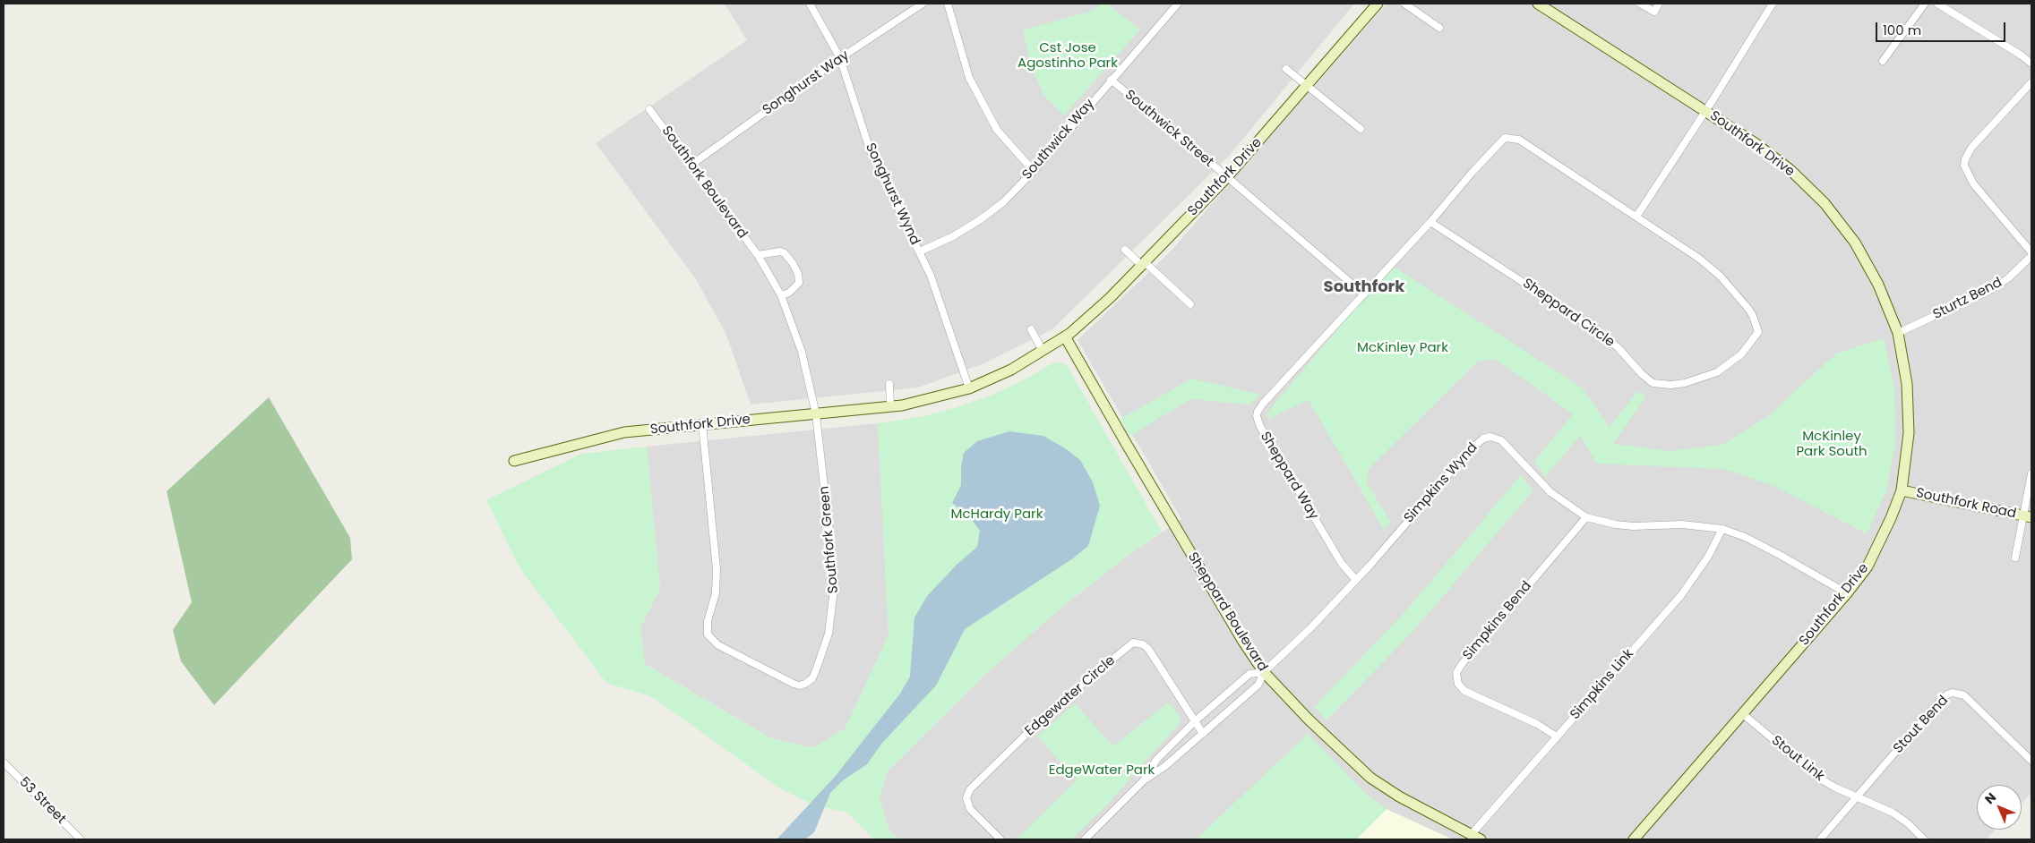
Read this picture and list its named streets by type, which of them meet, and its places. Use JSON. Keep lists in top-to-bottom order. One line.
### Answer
{"streets":{"street":["Songhurst Way","Southwick Street","Southwick Way","Southfork Drive","Southfork Boulevard","Songhurst Wynd","Sturtz Bend","Sheppard Circle","Sheppard Way","Simpkins Wynd","Southfork Road","Southfork Green","Sheppard Boulevard","Simpkins Bend","Simpkins Link","Edgewater Circle","Stout Bend","Stout Link","53 Street"]},"crossings":[["Songhurst Way","Southfork Boulevard"],["Songhurst Way","Songhurst Wynd"],["Southwick Street","Southwick Way"],["Southwick Street","Southfork Drive"],["Southwick Street","Sheppard Circle"],["Southwick Street","Sheppard Way"],["Southwick Way","Songhurst Wynd"],["Southfork Drive","Southfork Boulevard"],["Southfork Drive","Songhurst Wynd"],["Southfork Drive","Sturtz Bend"],["Southfork Drive","Simpkins Wynd"],["Southfork Drive","Southfork Road"],["Southfork Drive","Southfork Green"],["Southfork Drive","Sheppard Boulevard"],["Southfork Drive","Stout Link"],["Southfork Boulevard","Southfork Green"],["Sheppard Circle","Sheppard Way"],["Sheppard Way","Simpkins Wynd"],["Simpkins Wynd","Sheppard Boulevard"],["Simpkins Wynd","Simpkins Bend"],["Simpkins Wynd","Simpkins Link"],["Sheppard Boulevard","Simpkins Link"],["Simpkins Bend","Simpkins Link"],["Stout Bend","Stout Link"]],"districts":["Southfork"],"parks":["Cst Jose Agostinho Park","McKinley Park","McKinley Park South","McHardy Park","EdgeWater Park"],"scale_bar":"100 m","north":"top left"}
